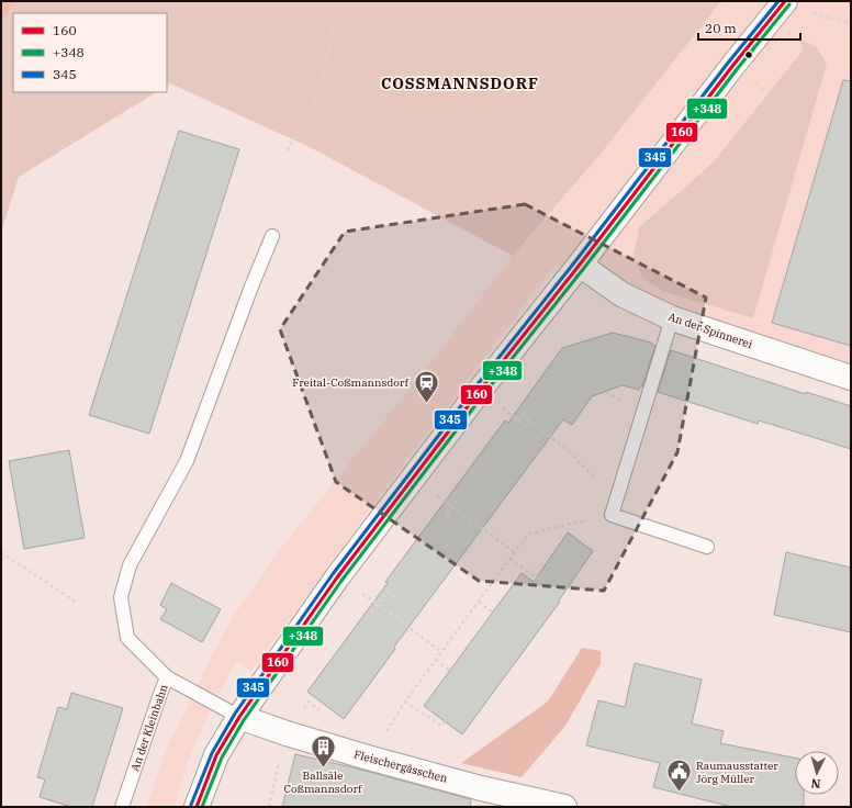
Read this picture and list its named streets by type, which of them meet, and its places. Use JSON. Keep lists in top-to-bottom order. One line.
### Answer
{"streets":{"street":["An der Spinnerei","Fleischergässchen"],"lane":["An der Kleinbahn"]},"crossings":[["An der Kleinbahn","Fleischergässchen"]],"districts":["COSSMANNSDORF"],"places":{"station":["Freital-Coßmannsdorf"],"building":["Ballsäle Coßmannsdorf"],"public building":["Raumausstatter Jörg Müller"]},"lines":["transit line 160","transit line 345","transit line +348"],"legend":["160","+348","345"],"scale_bar":"20 m","north":"bottom"}
